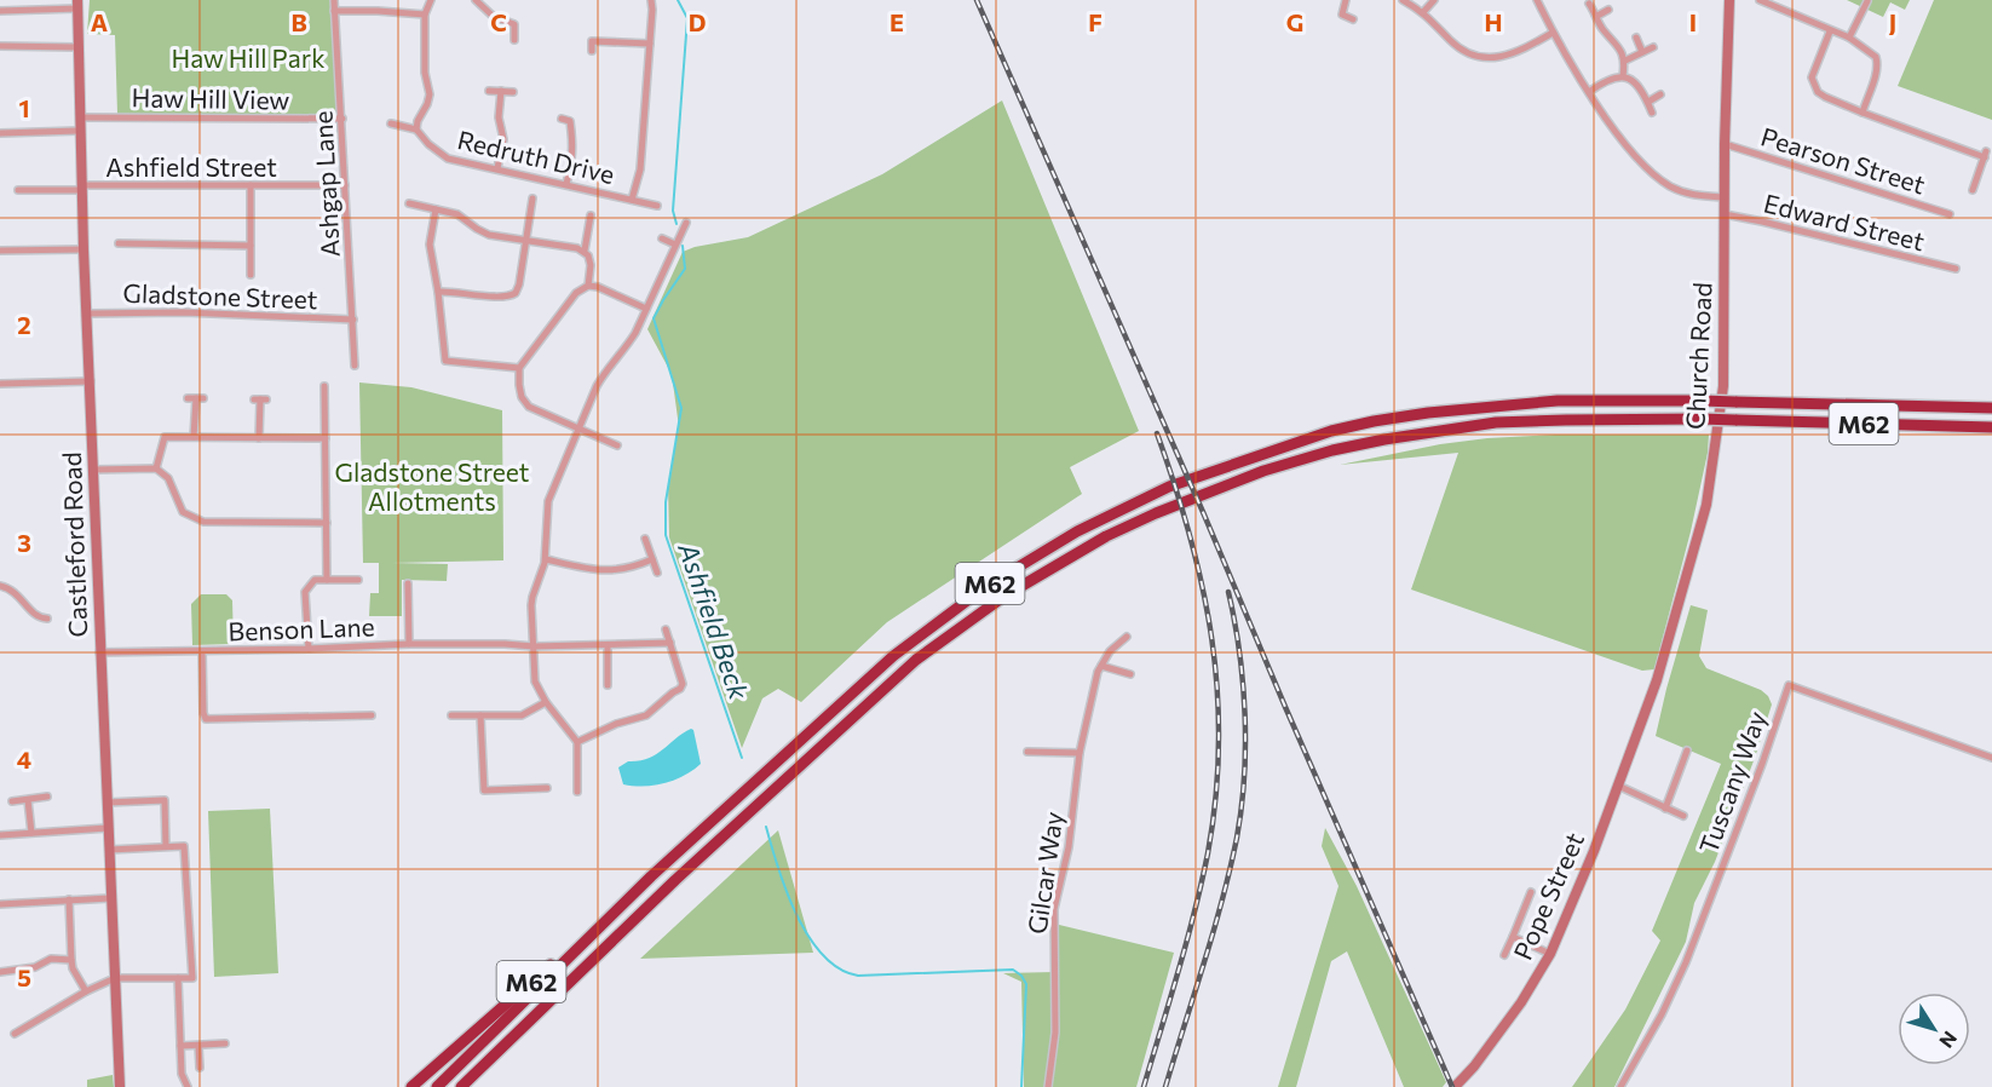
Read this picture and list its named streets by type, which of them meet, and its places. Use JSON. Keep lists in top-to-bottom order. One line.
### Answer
{"streets":{"highway":["M62"],"street":["Haw Hill View","Redruth Drive","Pearson Street","Ashfield Street","Ashgap Lane","Edward Street","Gladstone Street","Church Road","Castleford Road","Benson Lane","Tuscany Way","Gilcar Way","Pope Street"]},"crossings":[["Haw Hill View","Ashgap Lane"],["Haw Hill View","Castleford Road"],["Pearson Street","Church Road"],["Ashfield Street","Ashgap Lane"],["Ashfield Street","Castleford Road"],["Ashgap Lane","Gladstone Street"],["Edward Street","Church Road"],["Gladstone Street","Castleford Road"],["Church Road","Pope Street"],["Castleford Road","Benson Lane"]],"water":["Ashfield Beck"],"parks":["Haw Hill Park","Gladstone Street Allotments"],"north":"bottom right","grid":{"columns":["A","B","C","D","E","F","G","H","I","J"],"rows":["1","2","3","4","5"]}}
